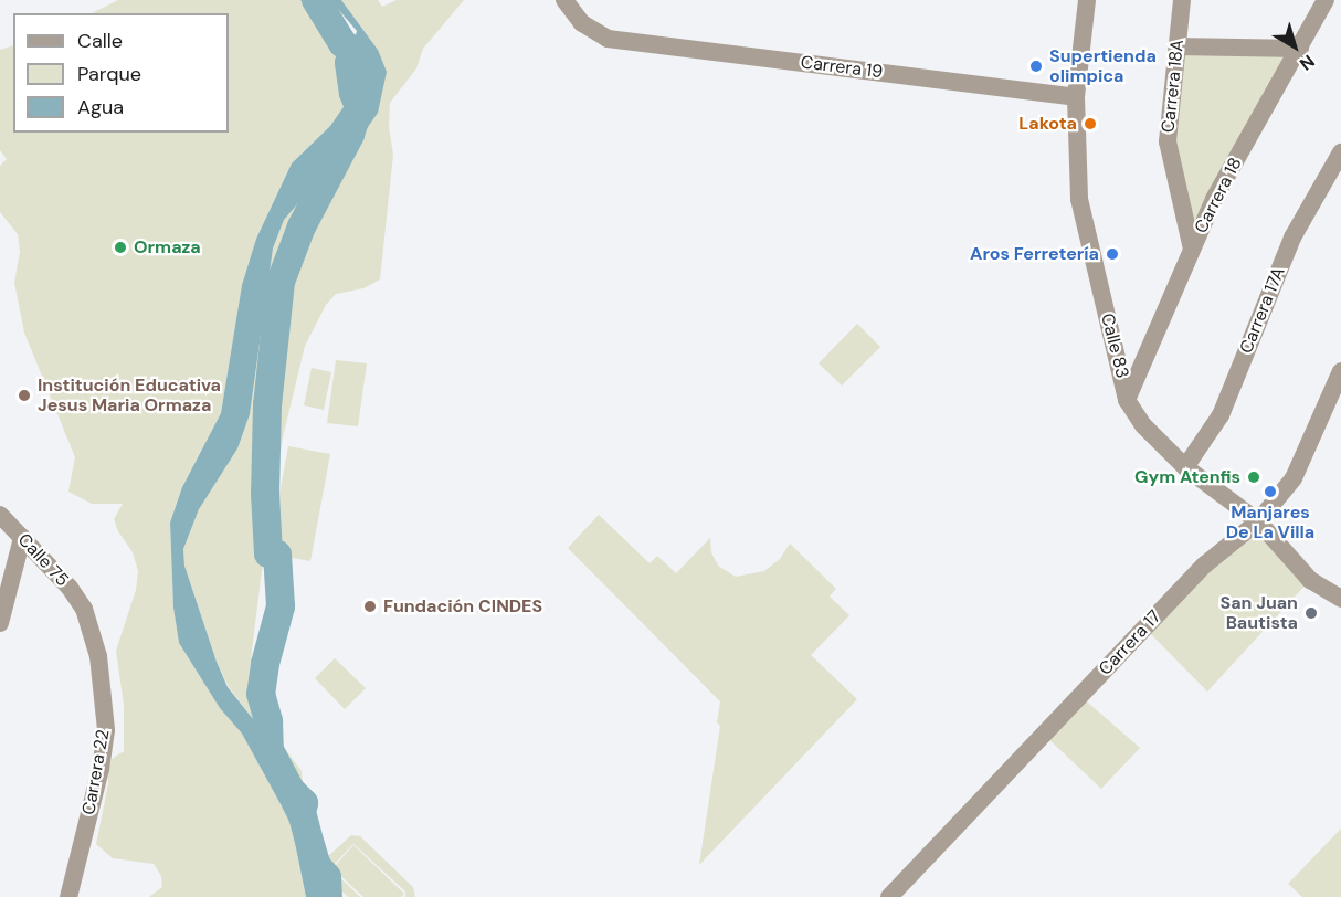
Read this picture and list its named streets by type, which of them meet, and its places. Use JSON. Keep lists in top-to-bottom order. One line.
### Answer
{"streets":{"street":["Carrera 19","Carrera 18A","Carrera 18","Carrera 17A","Calle 83","Calle 75","Carrera 17","Carrera 22"]},"crossings":[["Carrera 19","Calle 83"],["Carrera 18A","Carrera 18"],["Carrera 18","Calle 83"],["Carrera 17A","Calle 83"],["Calle 83","Carrera 17"],["Calle 75","Carrera 22"]],"places":["Supertienda olimpica","Lakota","Ormaza","Aros Ferretería","Institución Educativa Jesus Maria Ormaza","Gym Atenfis","Manjares De La Villa","Fundación CINDES","San Juan Bautista"],"legend":["Calle","Parque","Agua"],"north":"bottom right"}
